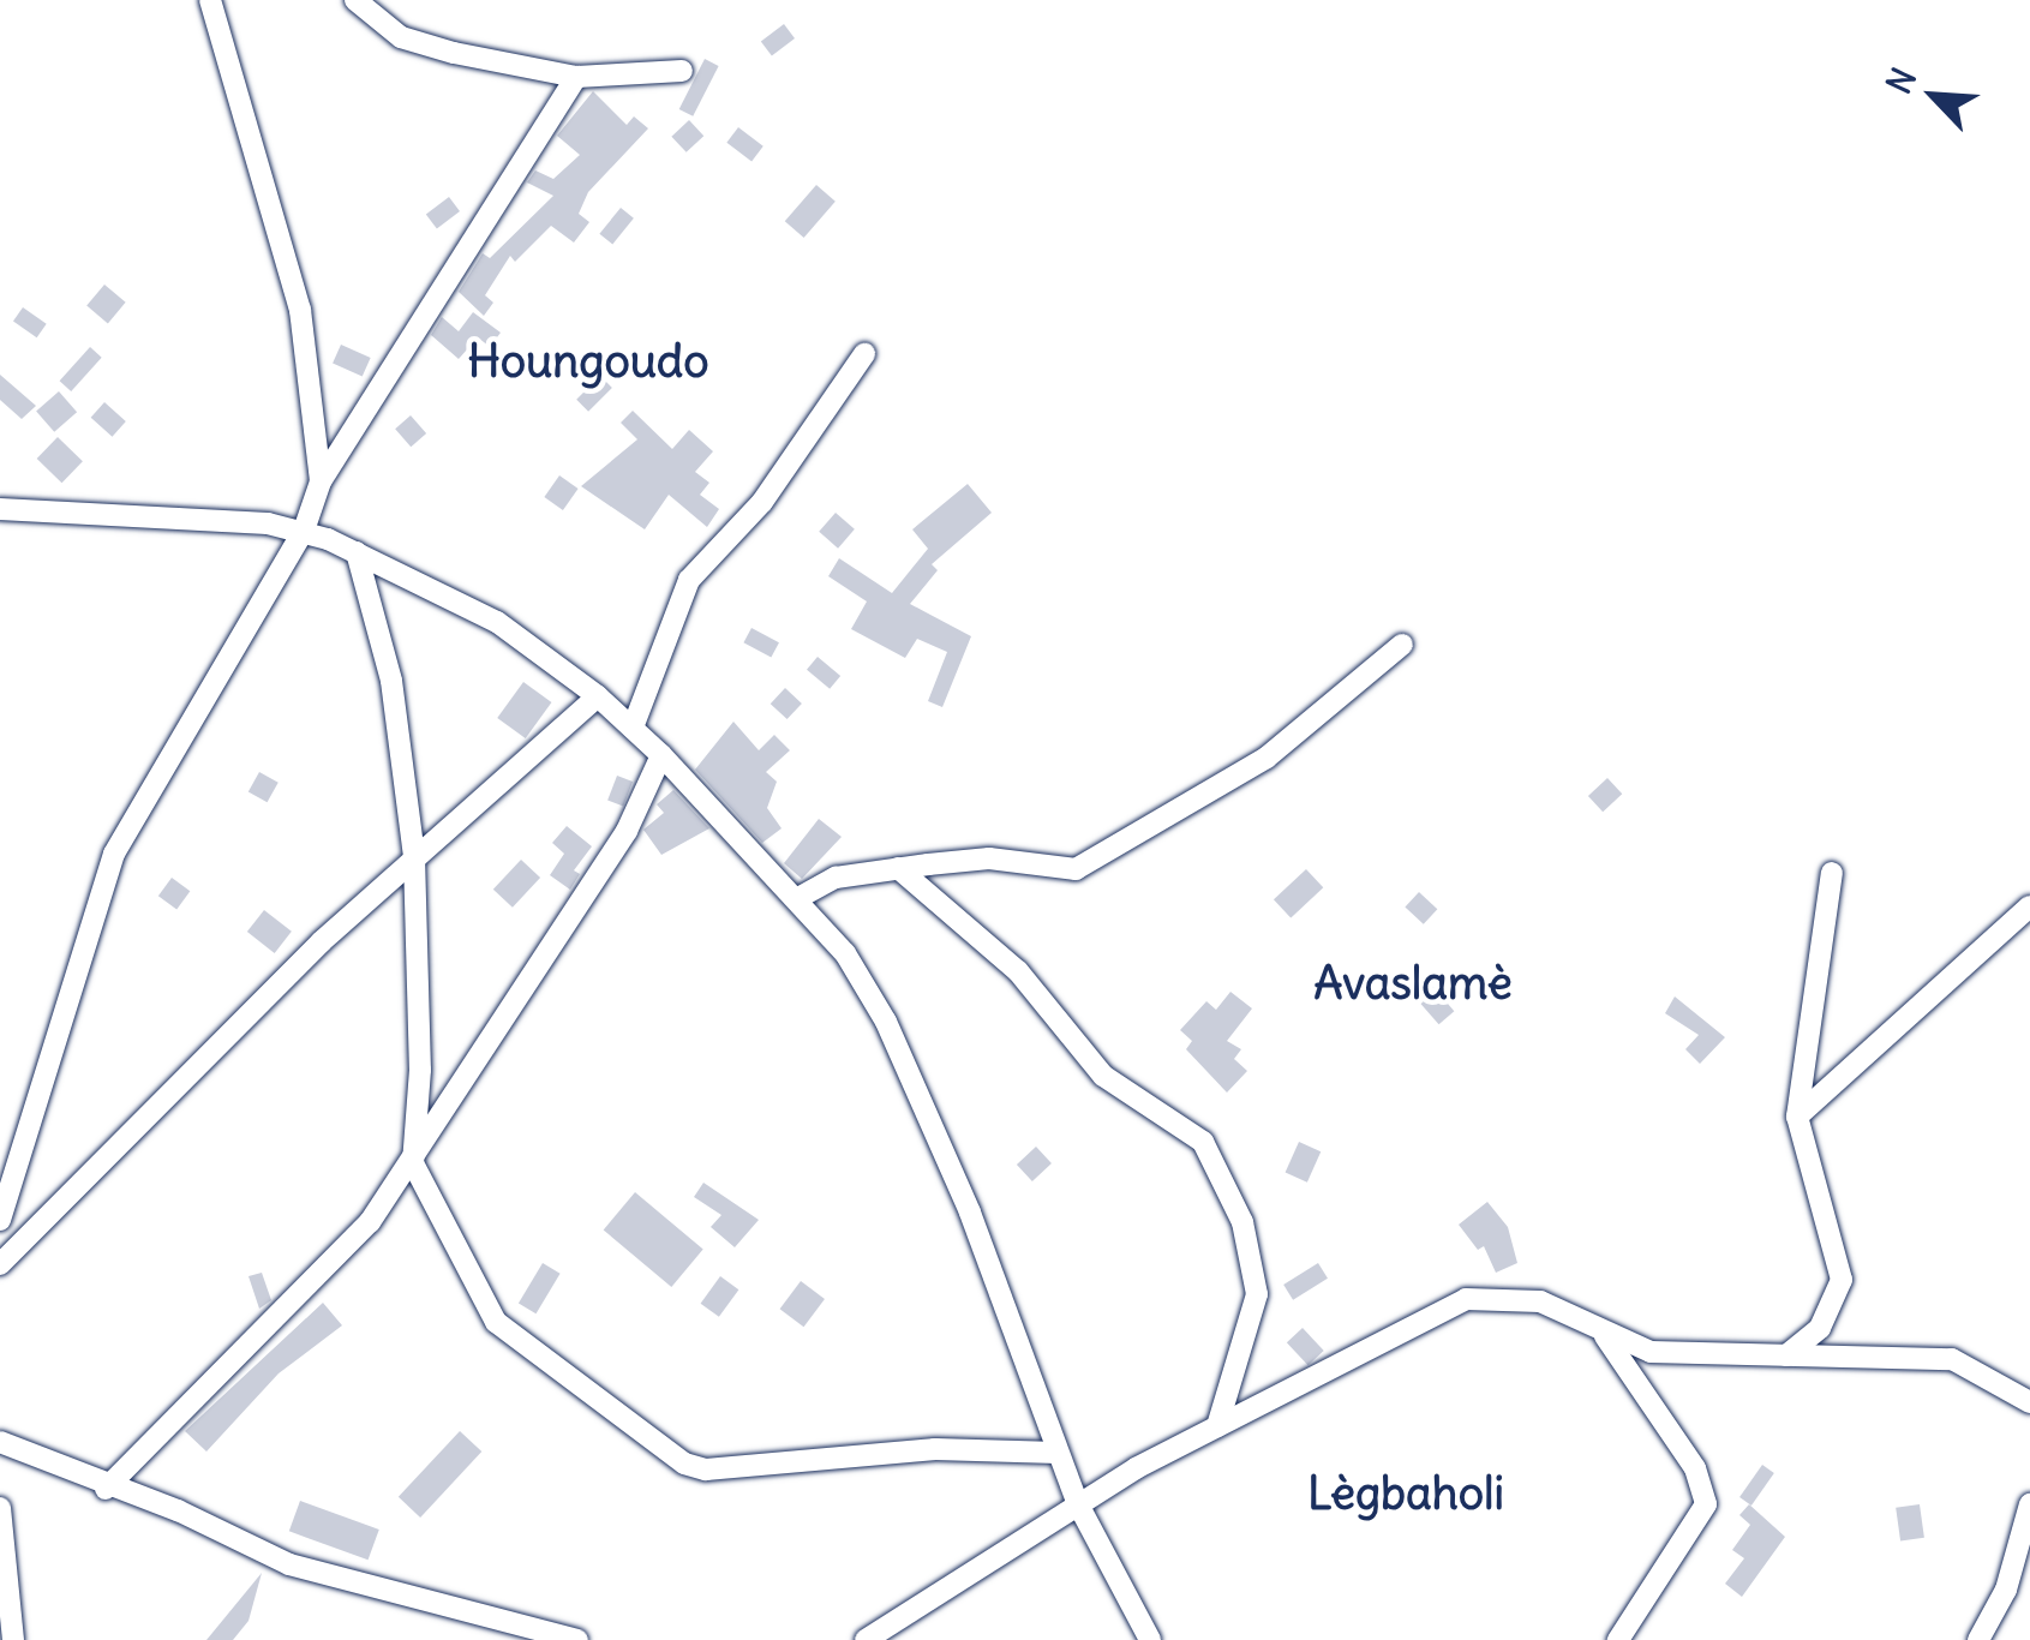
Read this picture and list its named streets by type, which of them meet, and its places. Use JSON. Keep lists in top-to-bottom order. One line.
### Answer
{"districts":["Houngoudo","Avaslamè","Lègbaholi"],"north":"top left"}
